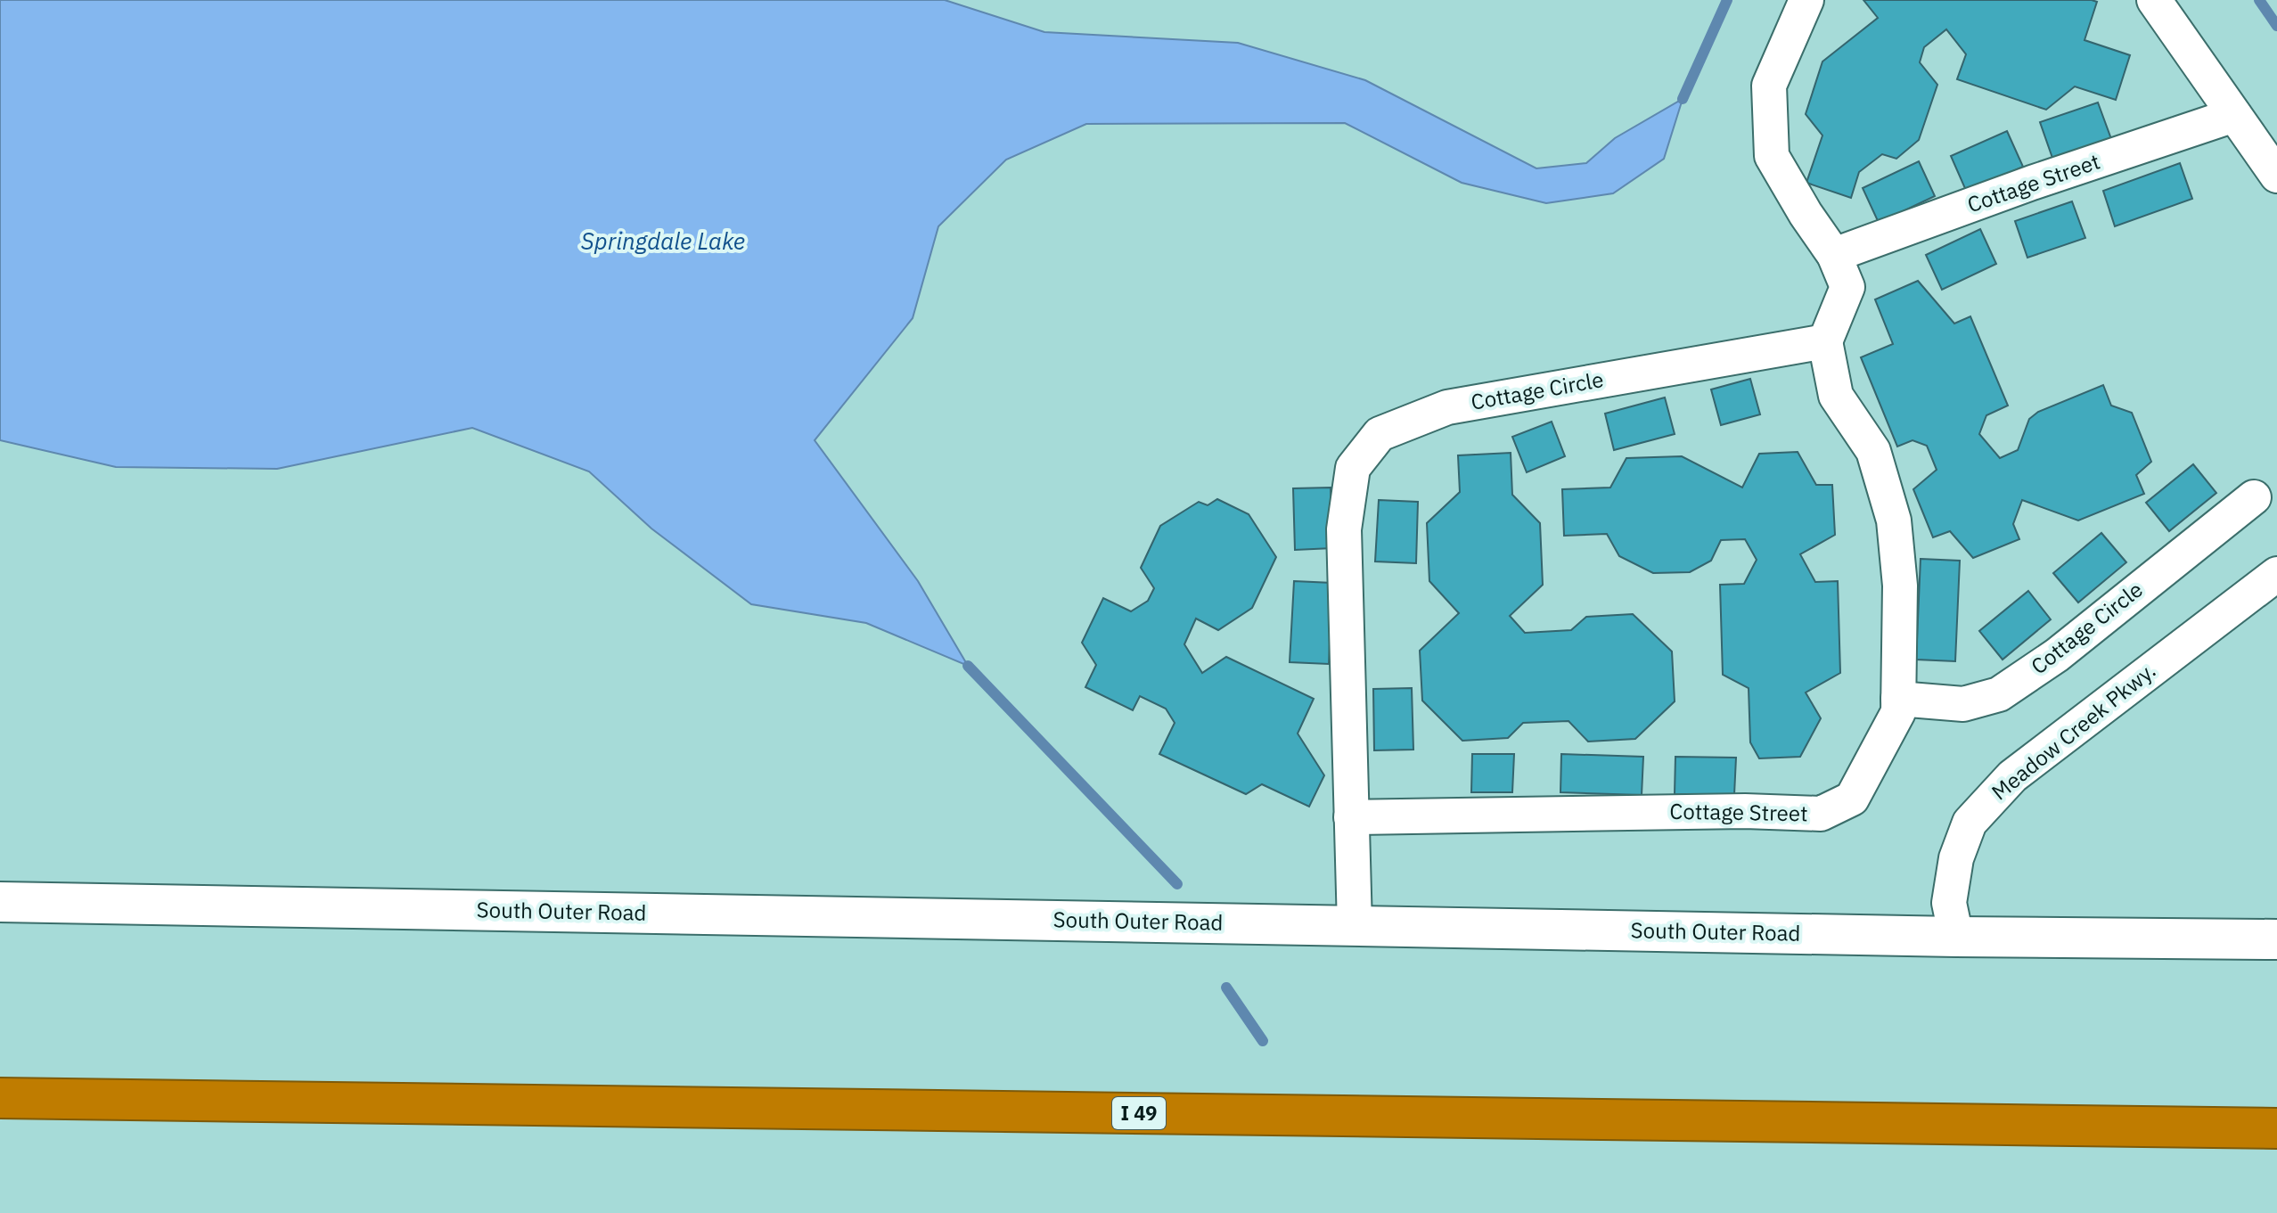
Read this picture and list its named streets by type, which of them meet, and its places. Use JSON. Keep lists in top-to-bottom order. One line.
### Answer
{"streets":{"highway":["I 49"],"street":["Cottage Street","Cottage Circle","Meadow Creek Pkwy.","South Outer Road"]},"crossings":[["Cottage Street","Cottage Circle"],["Cottage Circle","South Outer Road"],["Meadow Creek Pkwy.","South Outer Road"]],"water":["Springdale Lake"]}
